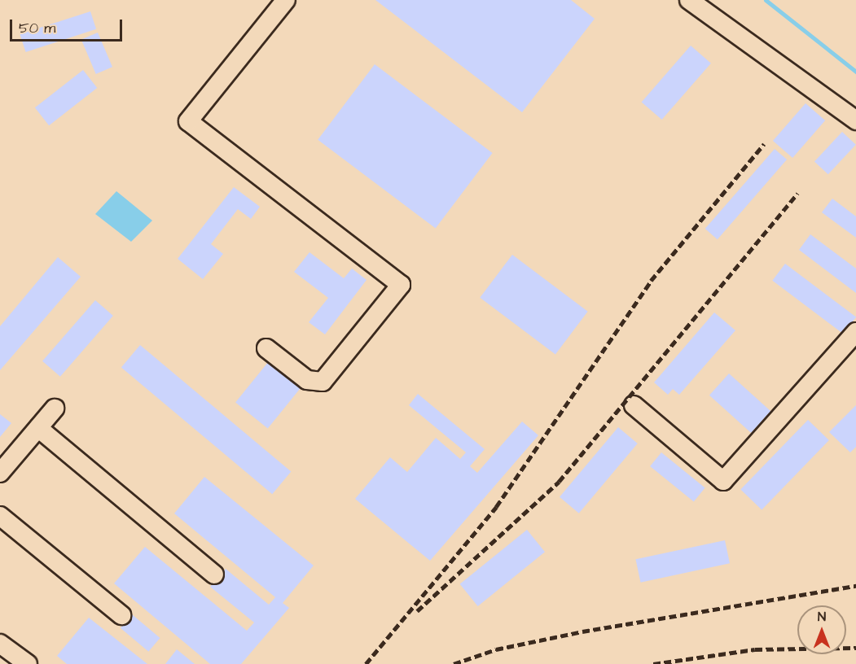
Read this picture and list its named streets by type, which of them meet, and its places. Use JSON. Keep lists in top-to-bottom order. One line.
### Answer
{"scale_bar":"50 m","north":"top"}
